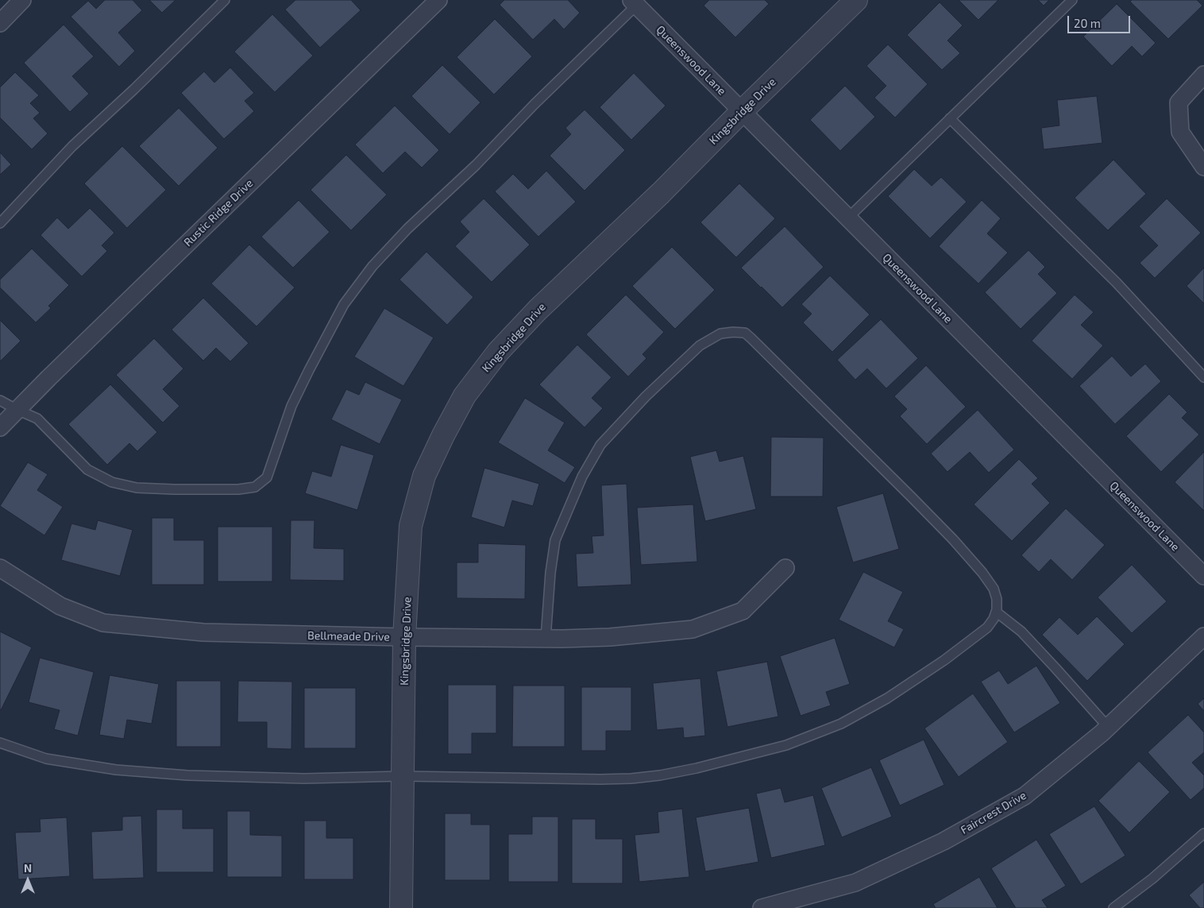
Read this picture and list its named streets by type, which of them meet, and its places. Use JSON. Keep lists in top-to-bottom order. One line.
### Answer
{"streets":{"street":["Queenswood Lane","Kingsbridge Drive","Rustic Ridge Drive","Bellmeade Drive","Faircrest Drive"]},"crossings":[["Queenswood Lane","Kingsbridge Drive"],["Kingsbridge Drive","Bellmeade Drive"]],"scale_bar":"20 m","north":"top"}
